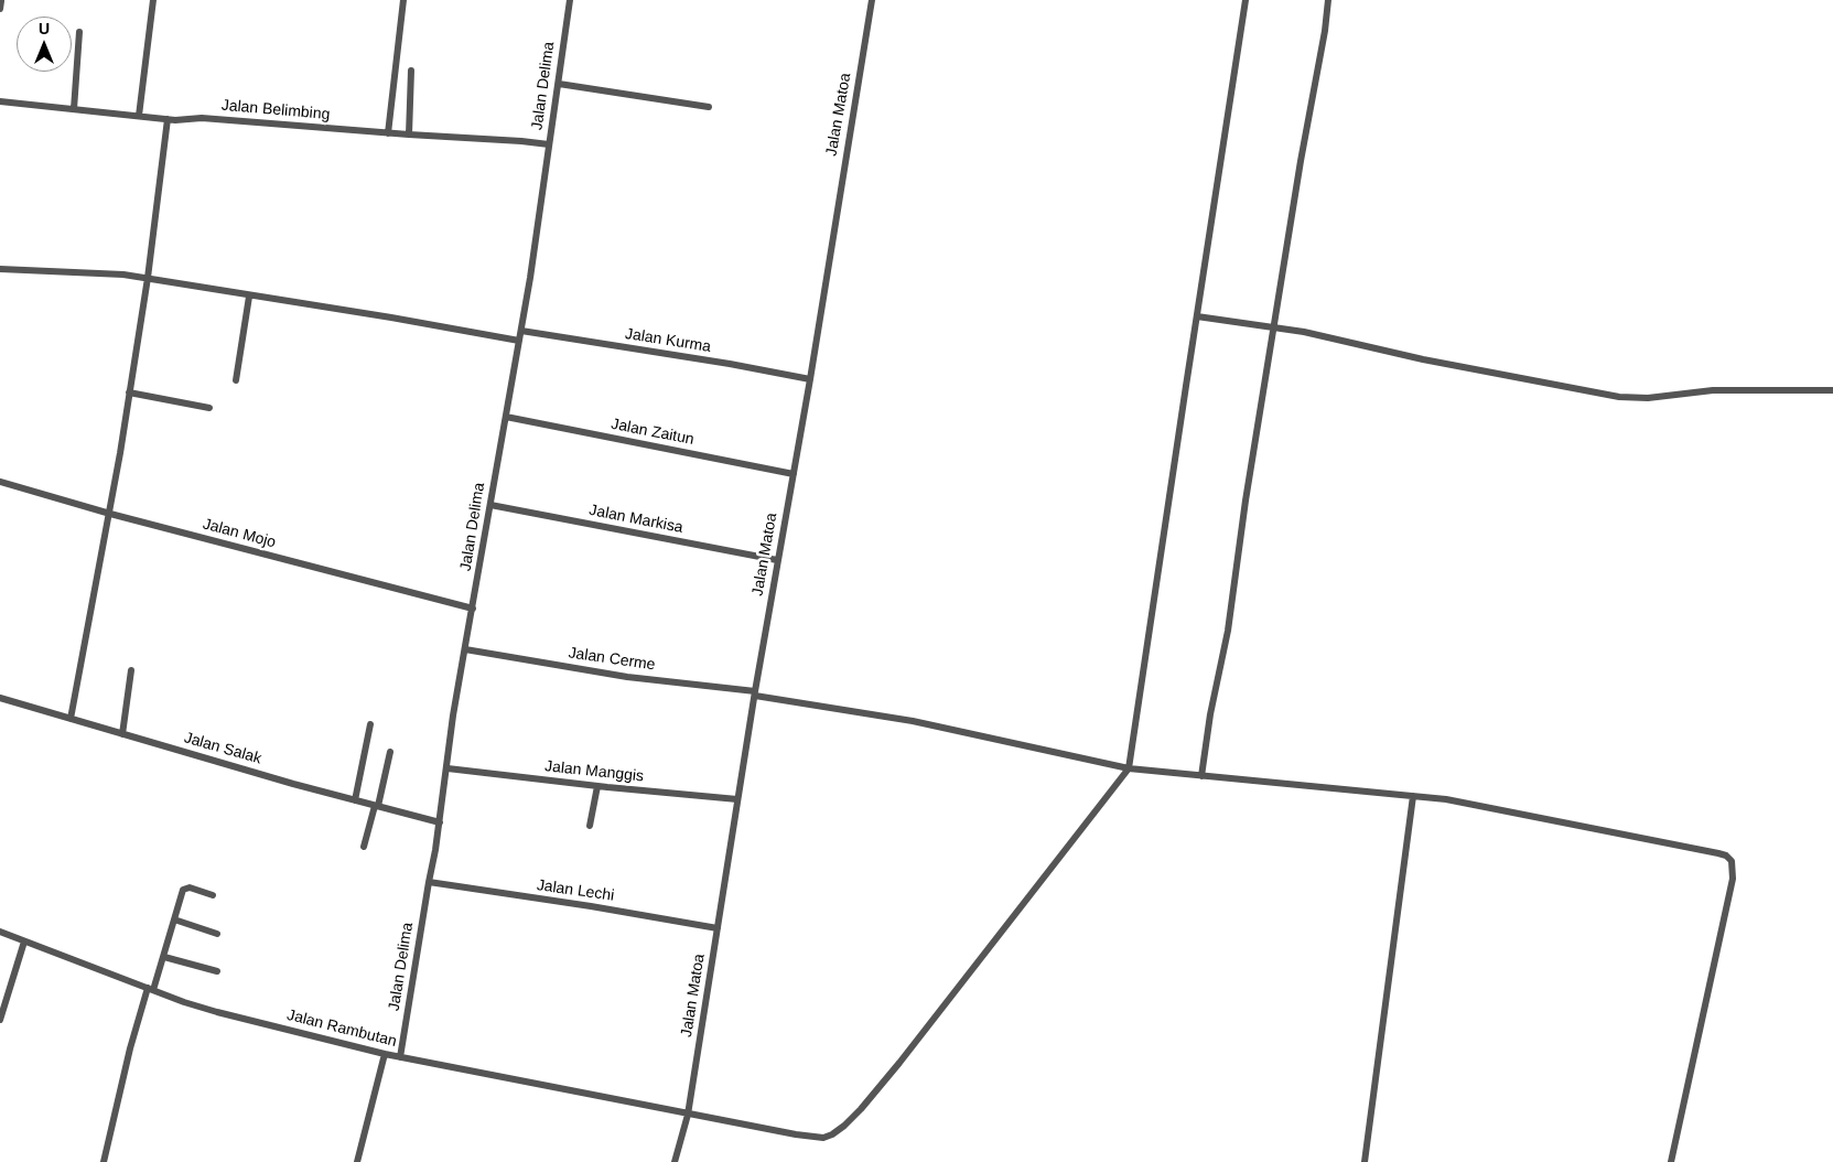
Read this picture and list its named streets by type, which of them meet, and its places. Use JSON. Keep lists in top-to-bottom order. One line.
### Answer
{"streets":{"street":["Jalan Delima","Jalan Belimbing","Jalan Matoa","Jalan Kurma","Jalan Zaitun","Jalan Markisa","Jalan Mojo","Jalan Cerme","Jalan Salak","Jalan Manggis","Jalan Lechi","Jalan Rambutan"]},"crossings":[["Jalan Delima","Jalan Belimbing"],["Jalan Delima","Jalan Kurma"],["Jalan Delima","Jalan Zaitun"],["Jalan Delima","Jalan Markisa"],["Jalan Delima","Jalan Mojo"],["Jalan Delima","Jalan Cerme"],["Jalan Delima","Jalan Salak"],["Jalan Delima","Jalan Manggis"],["Jalan Delima","Jalan Lechi"],["Jalan Delima","Jalan Rambutan"],["Jalan Matoa","Jalan Kurma"],["Jalan Matoa","Jalan Zaitun"],["Jalan Matoa","Jalan Markisa"],["Jalan Matoa","Jalan Cerme"],["Jalan Matoa","Jalan Manggis"],["Jalan Matoa","Jalan Lechi"],["Jalan Matoa","Jalan Rambutan"],["Jalan Cerme","Jalan Rambutan"]],"north":"top"}
